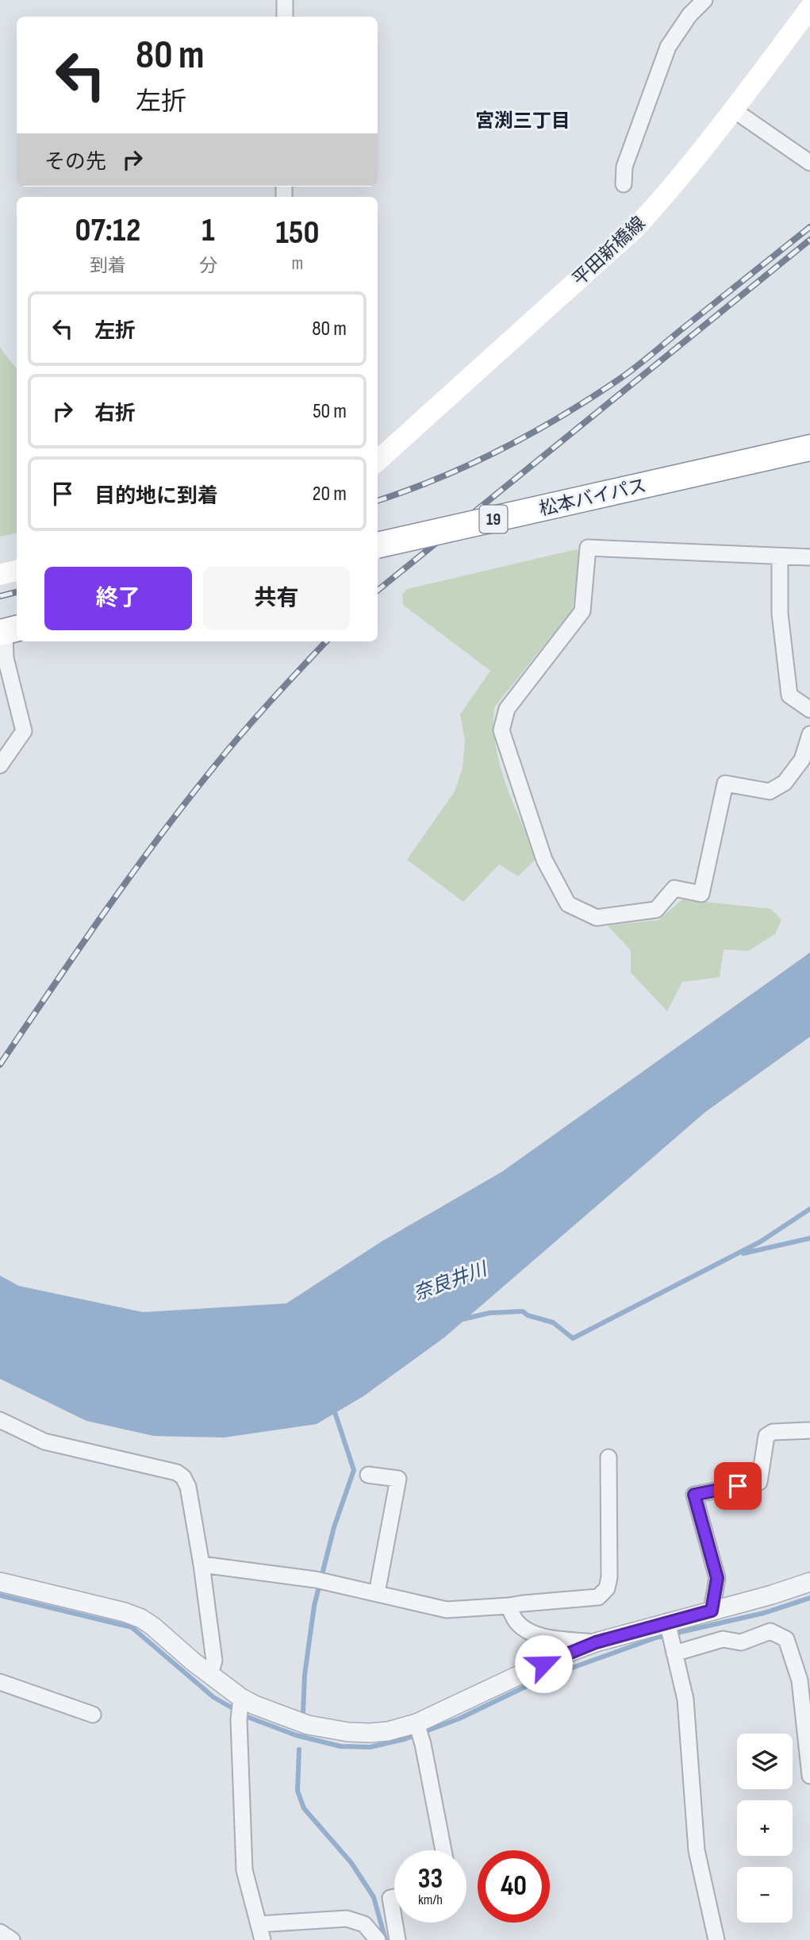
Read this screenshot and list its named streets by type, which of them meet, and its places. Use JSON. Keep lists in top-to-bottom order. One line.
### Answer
{"streets":{"highway":["松本バイパス","19"],"main road":["平田新橋線"]},"districts":["宮渕三丁目"],"water":["奈良井川"],"page":{"turn":["80 m","左折"],"then":"その先","eta":["07:12","到着","1","分","150","m"],"list":[{"name":"左折","value":"80 m"},{"name":"右折","value":"50 m"},{"name":"目的地に到着","value":"20 m"}],"buttons":["終了","共有"],"map_buttons":["+","−"],"speed":"33 km/h","limit":"40"}}
